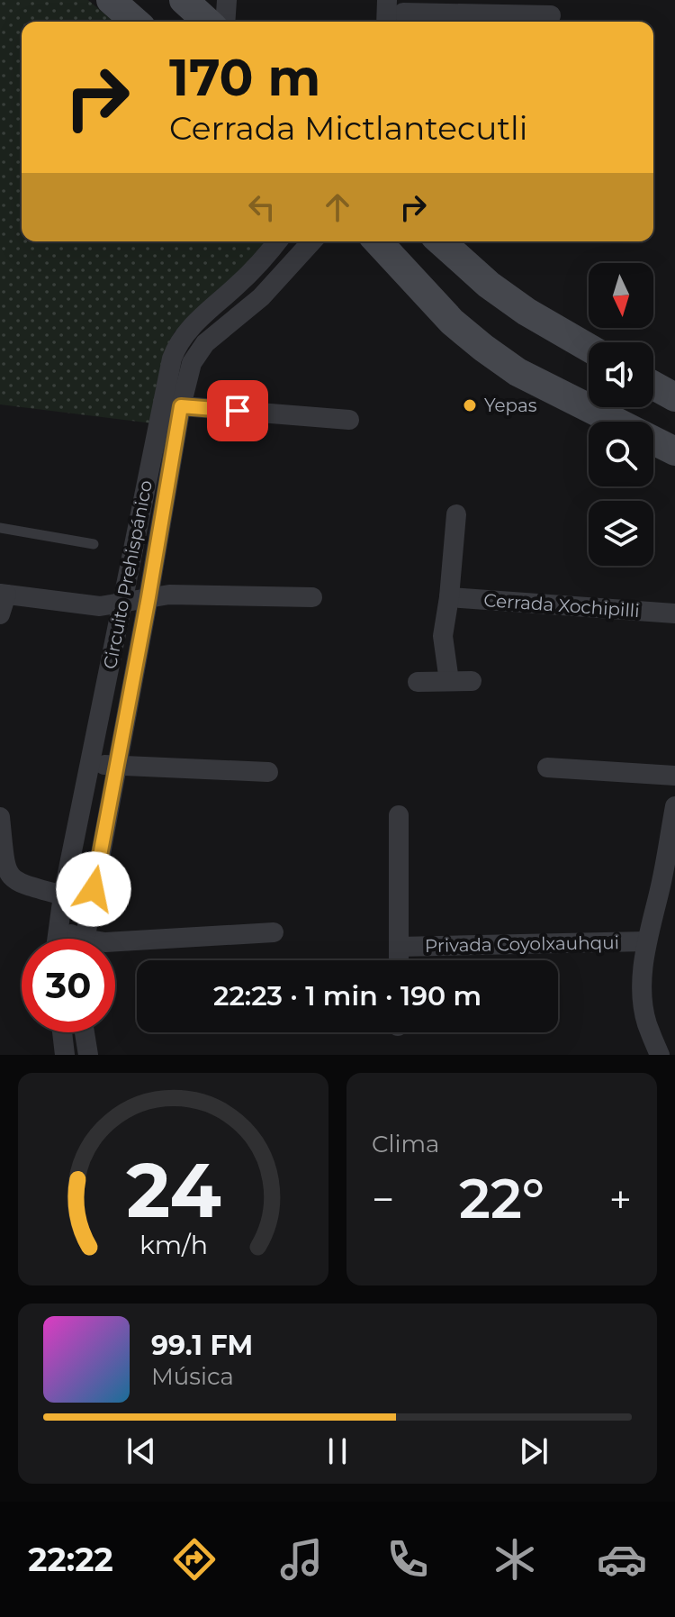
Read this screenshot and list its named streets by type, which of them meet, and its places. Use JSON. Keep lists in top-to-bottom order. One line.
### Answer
{"streets":{"street":["Circuito Prehispánico","Cerrada Xochipilli","Privada Coyolxauhqui"]},"places":["Yepas"],"north":"bottom","page":{"turn":["170 m","Cerrada Mictlantecutli"],"limit":"30","trip":"22:23 · 1 min · 190 m","tile":"Clima","heat":["−","22°","+"],"song":["99.1 FM","Música"],"tabs":"22:22","gauge":["24","km/h"]}}
